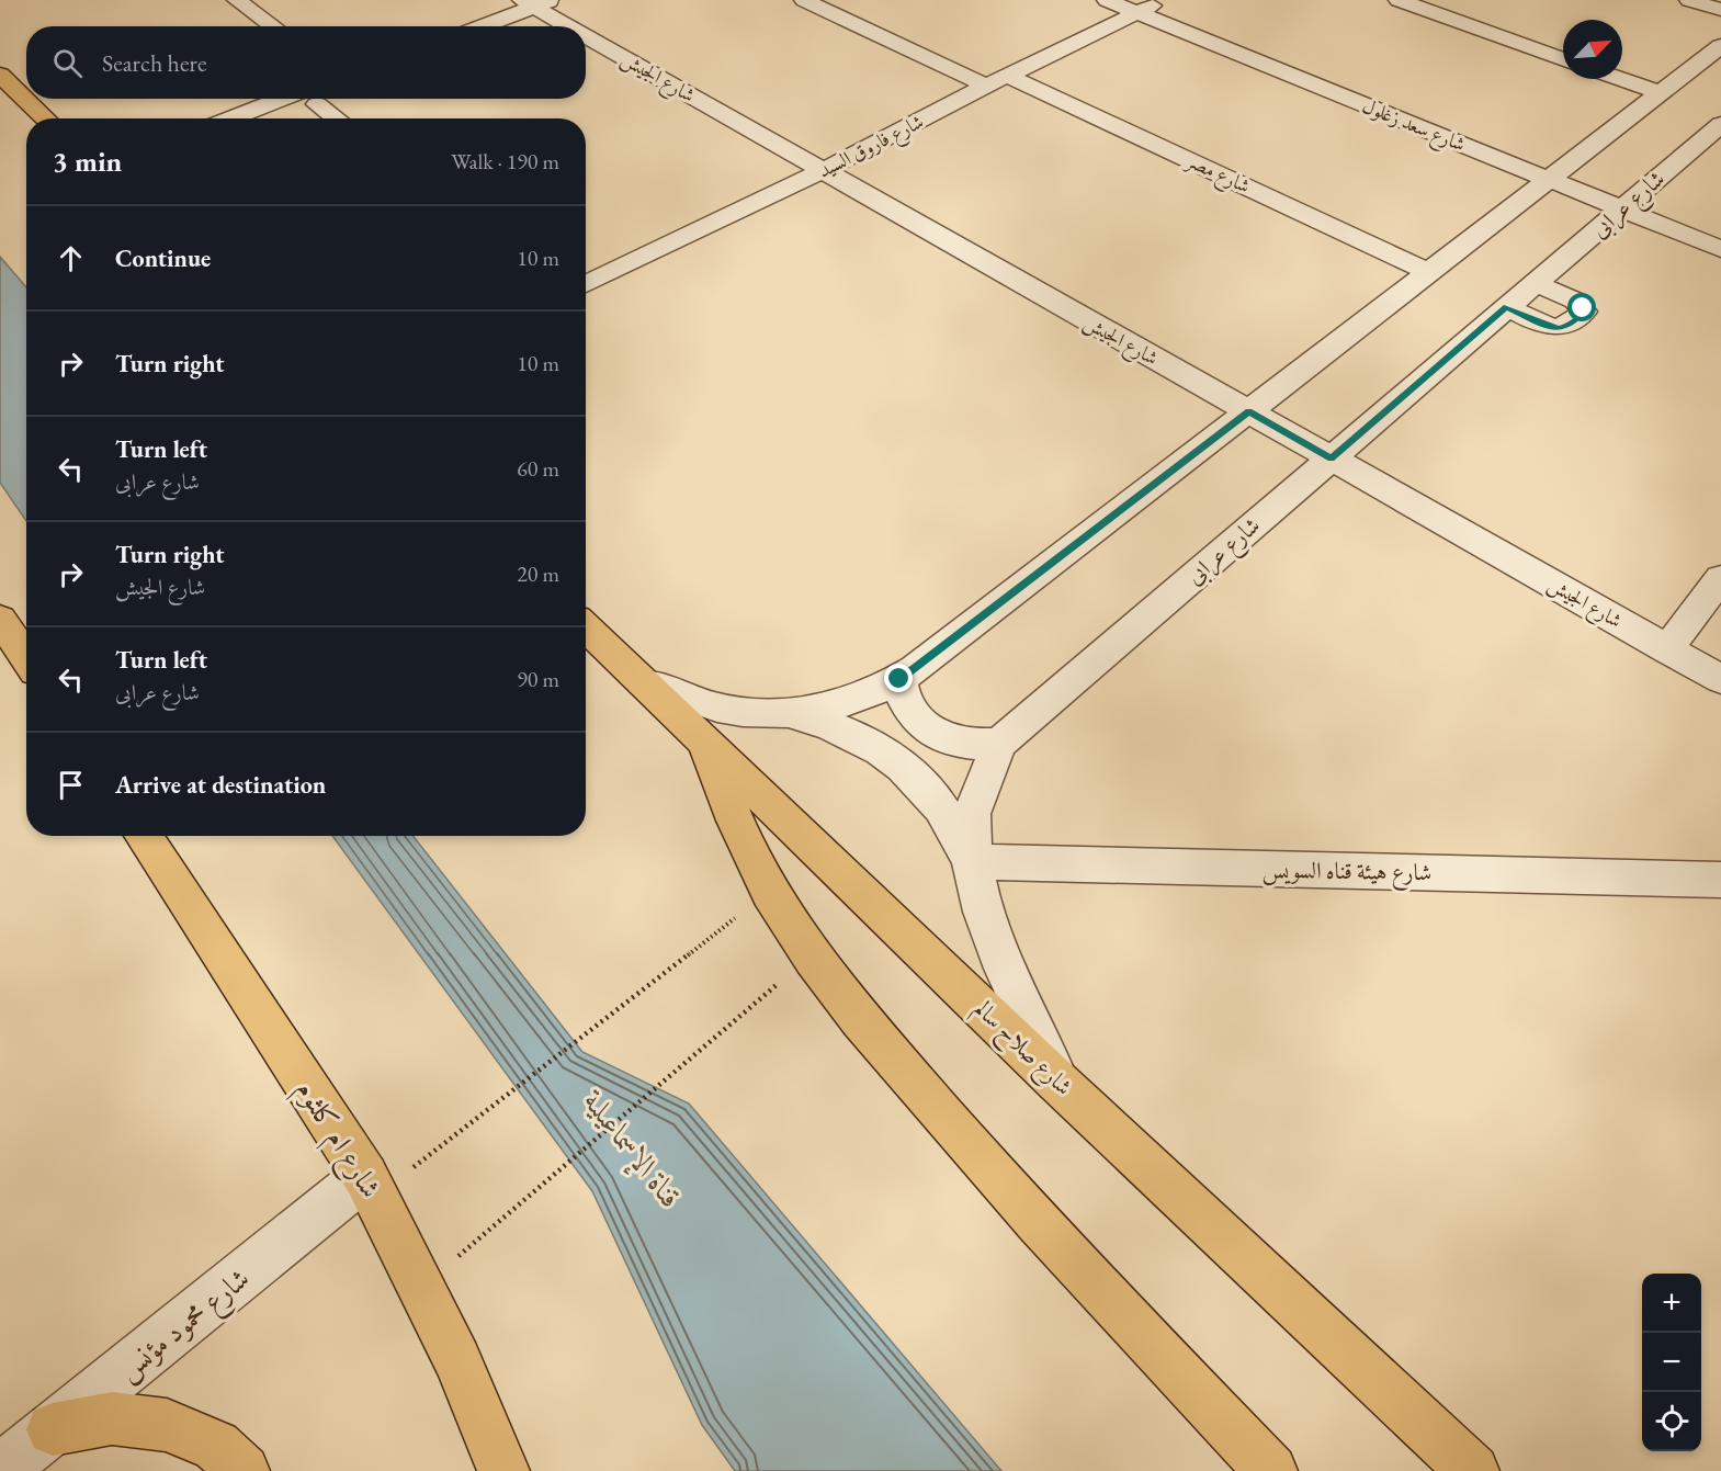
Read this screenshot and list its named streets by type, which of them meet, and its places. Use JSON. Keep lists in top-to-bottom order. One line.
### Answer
{"streets":{"highway":["شارع صلاح سالم","شارع ام كلثوم"],"street":["شارع الجيش","شارع سعد زغلول","شارع فاروق السيد","شارع مصر","شارع عرابى","شارع هيئة قناه السويس","شارع محمود مؤنس"]},"crossings":[["شارع الجيش","شارع فاروق السيد"],["شارع الجيش","شارع عرابى"],["شارع سعد زغلول","شارع فاروق السيد"],["شارع سعد زغلول","شارع عرابى"],["شارع فاروق السيد","شارع مصر"],["شارع عرابى","شارع هيئة قناه السويس"],["شارع عرابى","شارع صلاح سالم"],["شارع ام كلثوم","شارع محمود مؤنس"]],"water":["قناة الإسماعيلية"],"north":"top right","page":{"search":"Search here","heading":["3 min","Walk · 190 m"],"list":[["Continue","10 m"],["Turn right","10 m"],["Turn left","شارع عرابى","60 m"],["Turn right","شارع الجيش","20 m"],["Turn left","شارع عرابى","90 m"],"Arrive at destination"],"map_buttons":["+","−"]}}
